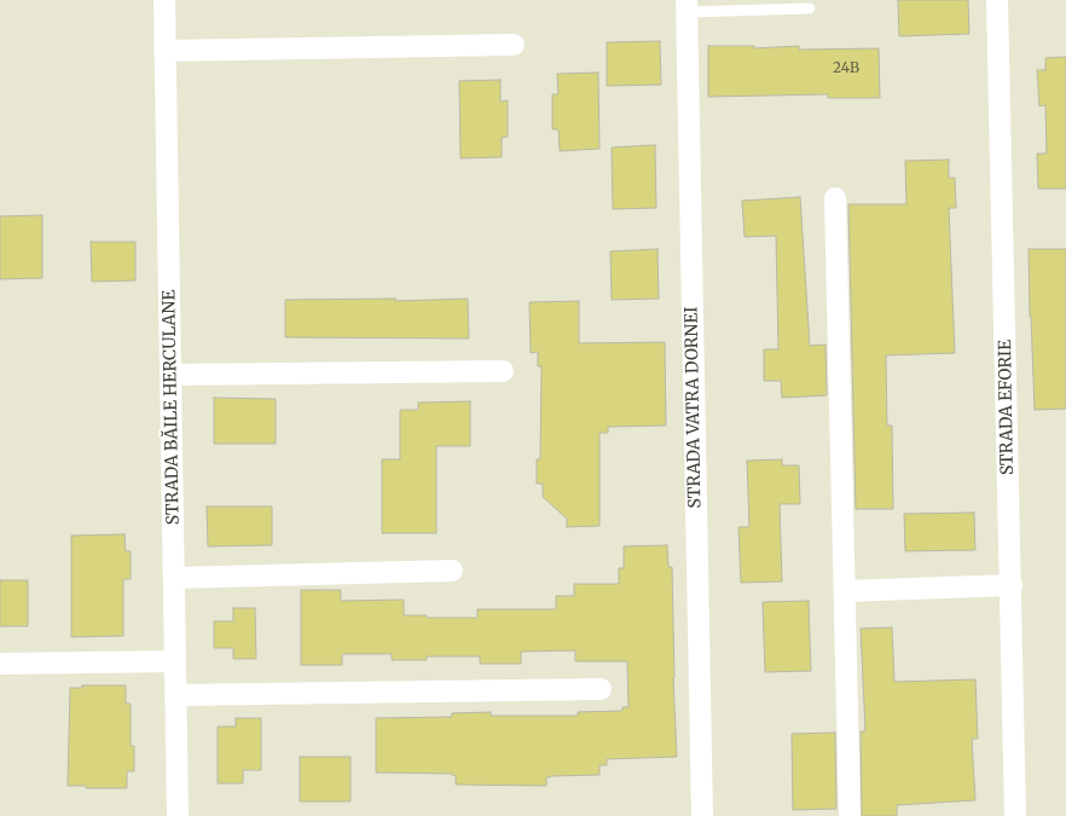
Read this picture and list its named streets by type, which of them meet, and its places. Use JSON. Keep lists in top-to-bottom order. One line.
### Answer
{"streets":{"street":["STRADA BĂILE HERCULANE","STRADA VATRA DORNEI","STRADA EFORIE"]},"house_numbers":["24B"]}
